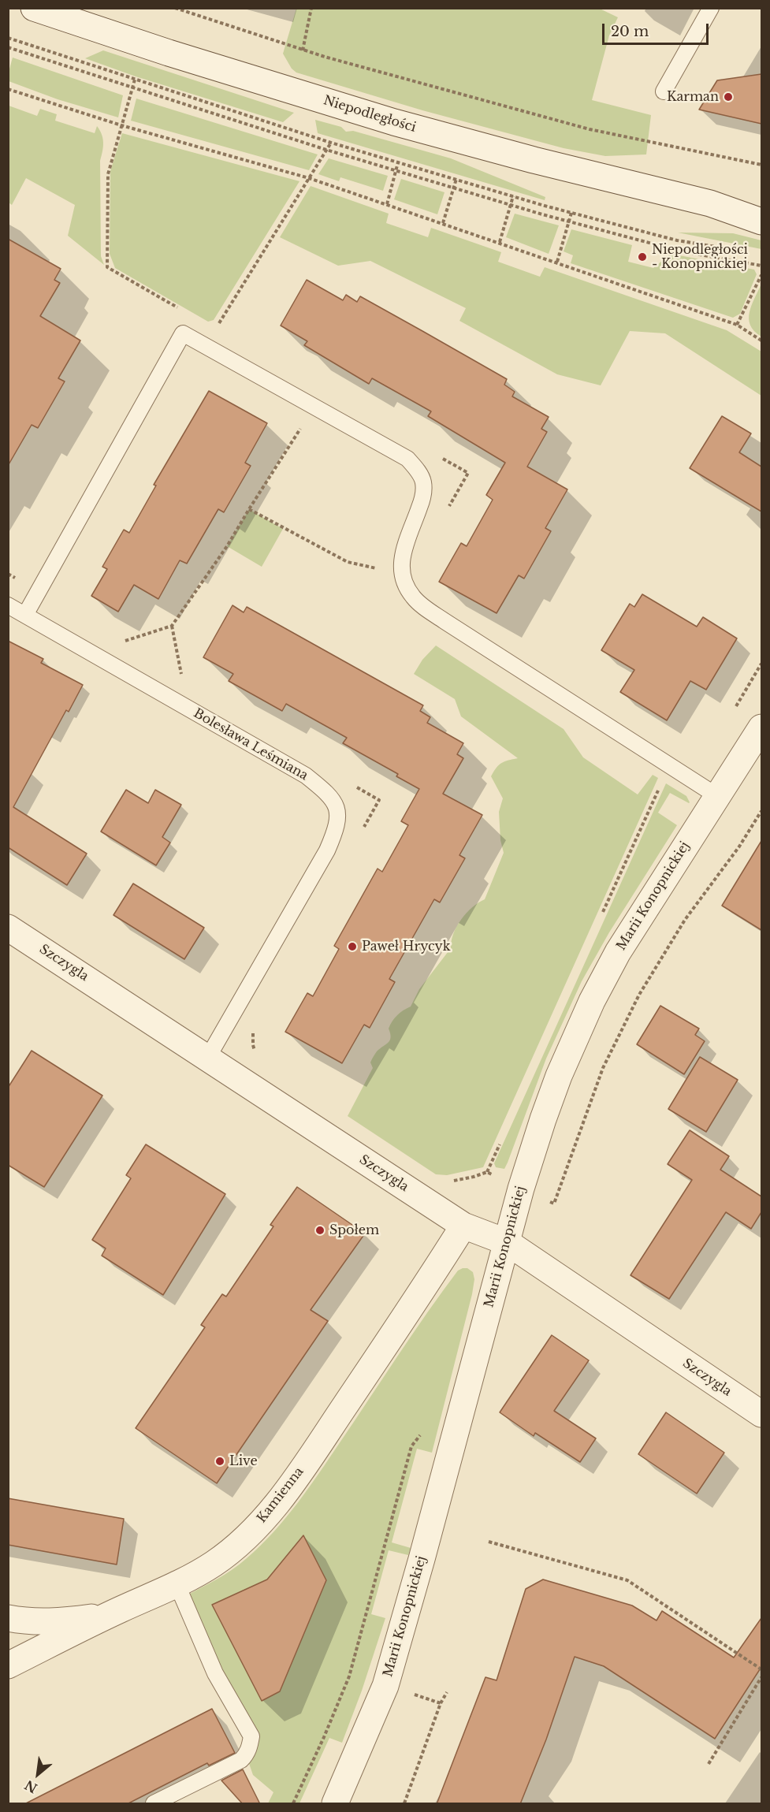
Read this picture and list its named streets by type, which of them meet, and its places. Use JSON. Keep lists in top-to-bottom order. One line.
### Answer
{"streets":{"street":["Niepodległości","Marii Konopnickiej","Szczygla","Kamienna"],"lane":["Bolesława Leśmiana"]},"crossings":[["Bolesława Leśmiana","Szczygla"],["Marii Konopnickiej","Szczygla"],["Szczygla","Kamienna"]],"places":["Karman","Niepodległości - Konopnickiej","Paweł Hrycyk","Społem","Live"],"scale_bar":"20 m","north":"bottom left"}
